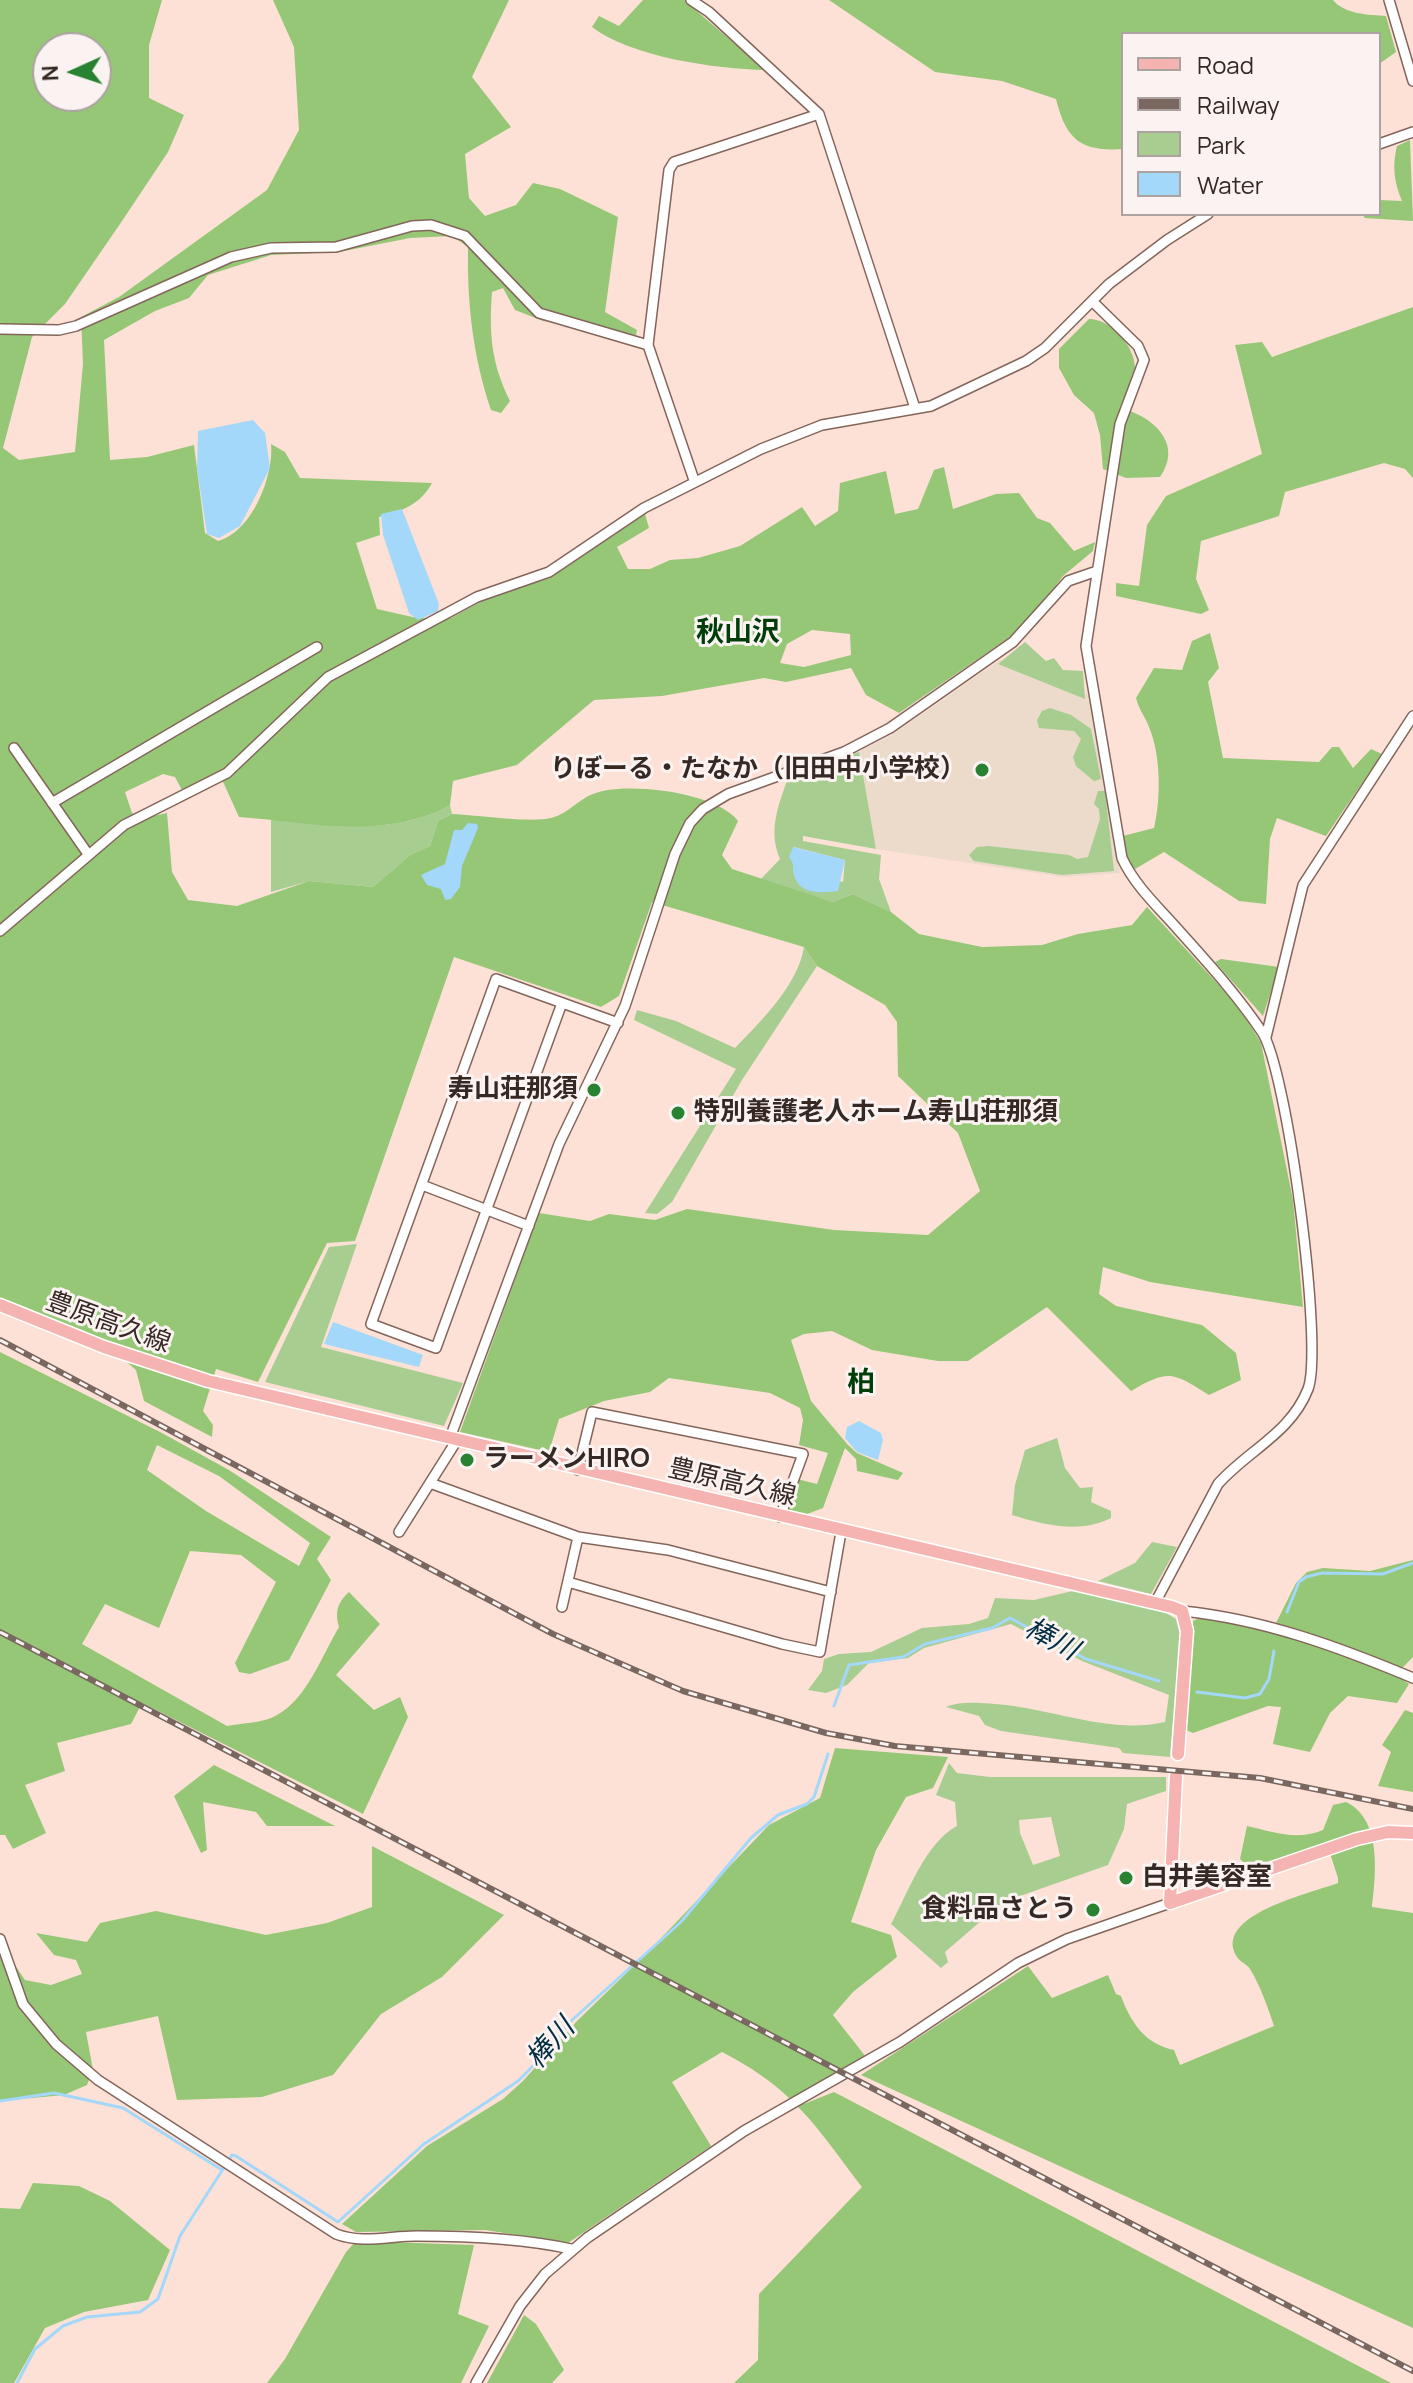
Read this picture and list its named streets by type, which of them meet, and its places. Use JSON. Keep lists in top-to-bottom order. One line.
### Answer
{"streets":{"main road":["豊原高久線"]},"districts":["秋山沢","柏"],"water":["棒川"],"places":["りぼーる・たなか（旧田中小学校）","寿山荘那須","特別養護老人ホーム寿山荘那須","ラーメンHIRO","白井美容室","食料品さとう"],"legend":["Road","Railway","Park","Water"],"north":"left"}
